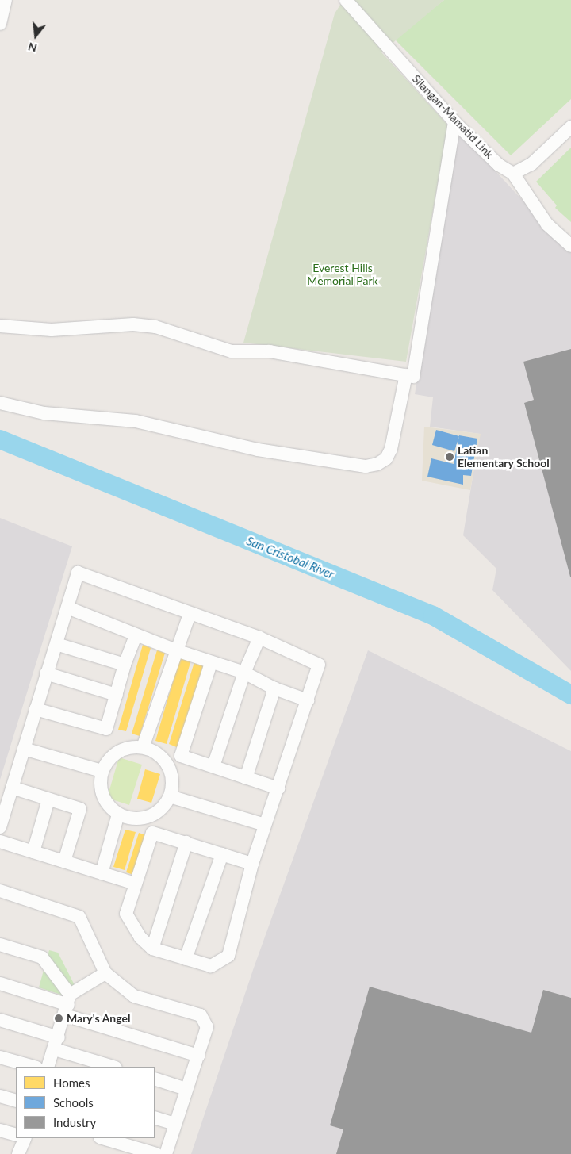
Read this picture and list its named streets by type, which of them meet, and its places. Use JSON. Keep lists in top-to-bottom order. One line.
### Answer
{"streets":{"street":["Silangan-Mamatid Link"]},"water":["San Cristobal River"],"parks":["Everest Hills Memorial Park"],"places":["Latian Elementary School","Mary's Angel"],"legend":["Homes","Schools","Industry"],"north":"bottom"}
